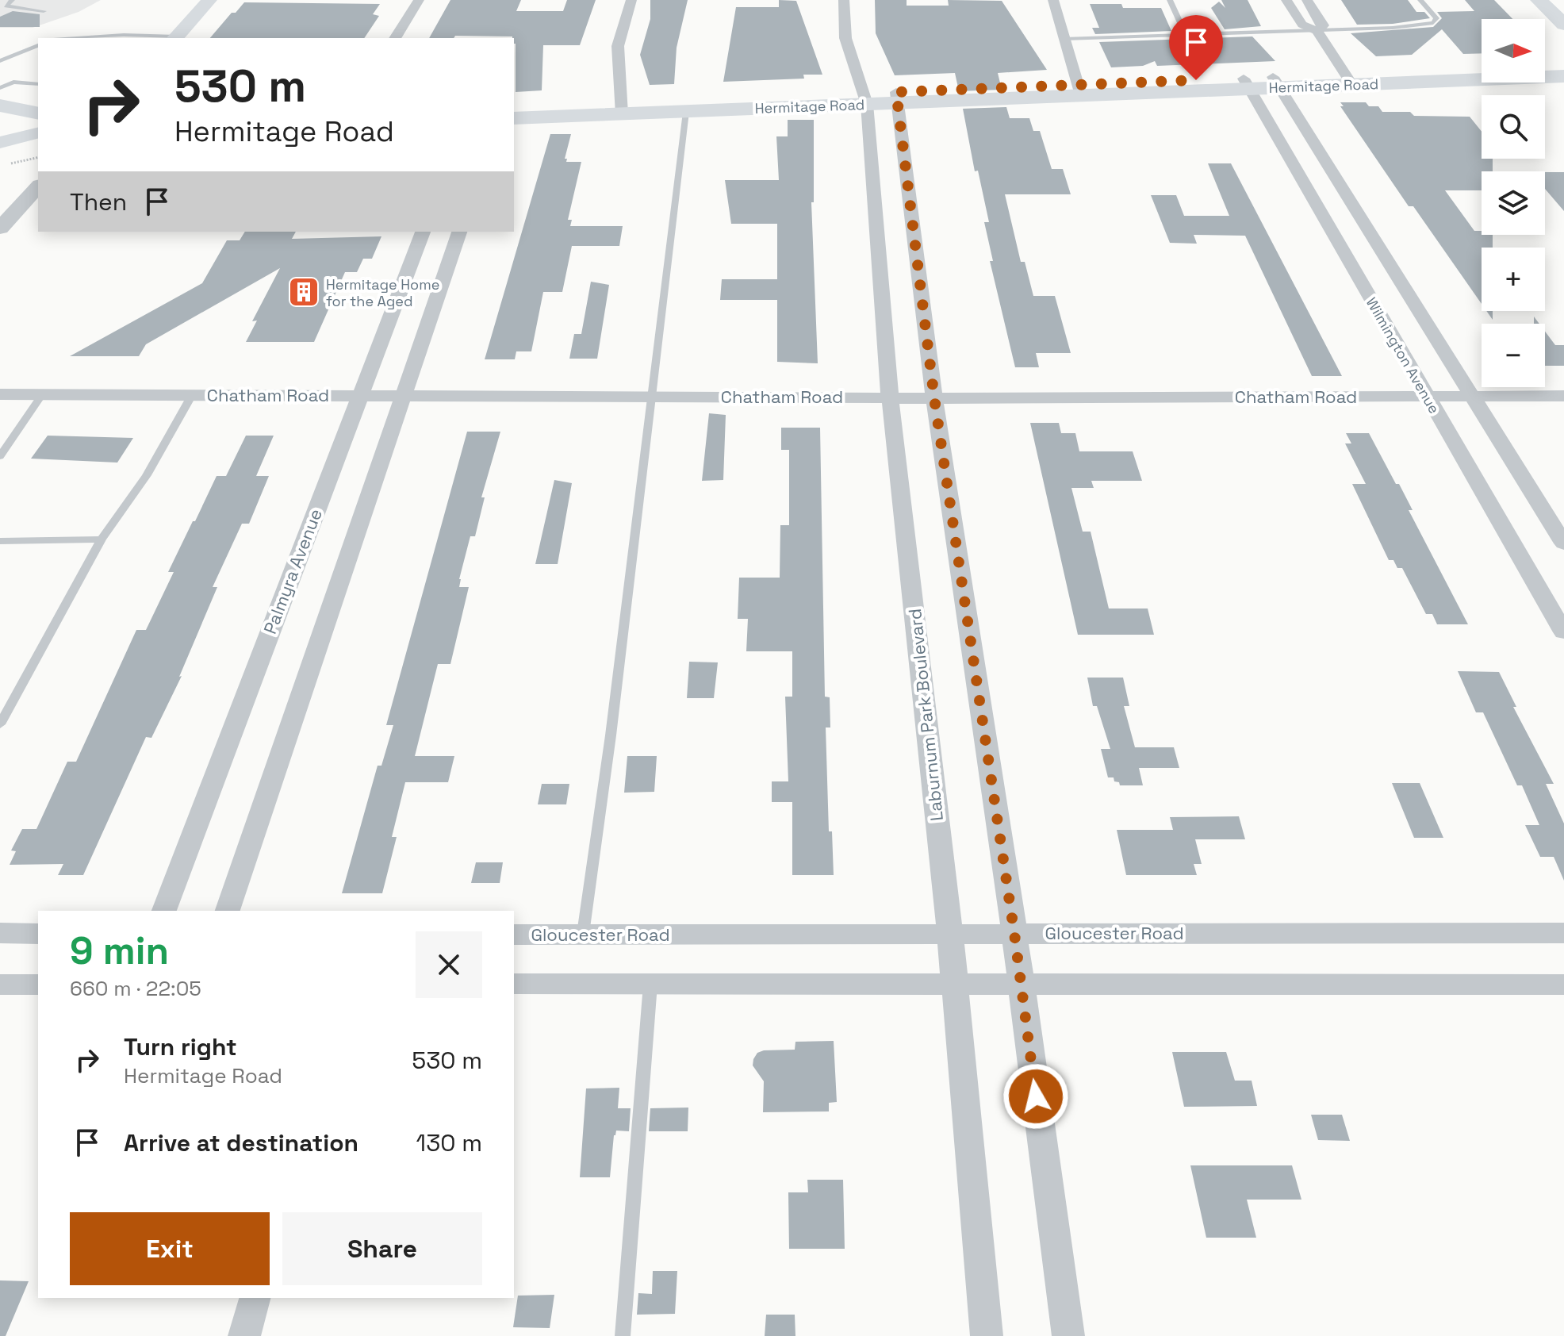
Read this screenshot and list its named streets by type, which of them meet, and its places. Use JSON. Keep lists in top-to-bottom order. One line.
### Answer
{"streets":{"main road":["Hermitage Road"],"street":["Wilmington Avenue","Chatham Road","Palmyra Avenue","Laburnum Park Boulevard","Gloucester Road"]},"crossings":[["Hermitage Road","Wilmington Avenue"],["Hermitage Road","Laburnum Park Boulevard"],["Wilmington Avenue","Chatham Road"],["Chatham Road","Palmyra Avenue"],["Chatham Road","Laburnum Park Boulevard"],["Laburnum Park Boulevard","Gloucester Road"]],"places":{"building":["Hermitage Home for the Aged"]},"north":"right","page":{"map_buttons":["+","−"],"turn":["530 m","Hermitage Road"],"then":"Then","heading":["9 min","660 m · 22:05"],"list":[{"name":"Turn right","note":"Hermitage Road","value":"530 m"},{"name":"Arrive at destination","value":"130 m"}],"buttons":["Exit","Share"]}}
